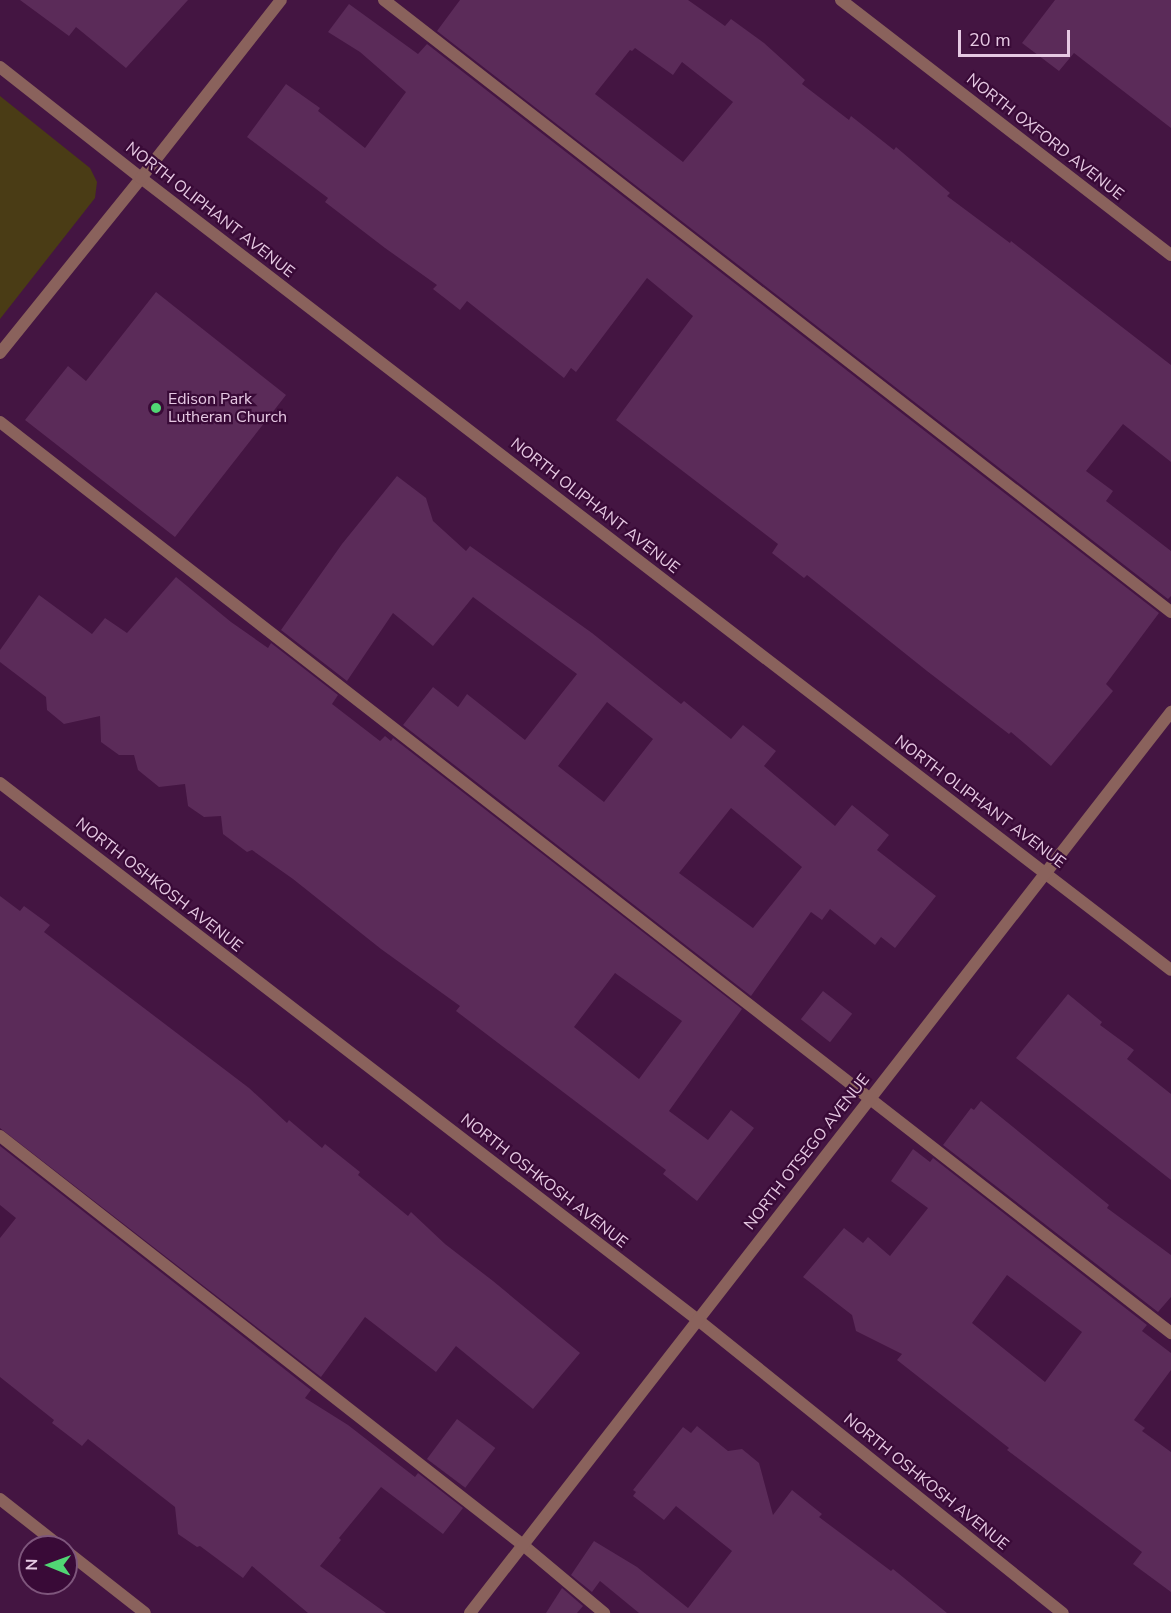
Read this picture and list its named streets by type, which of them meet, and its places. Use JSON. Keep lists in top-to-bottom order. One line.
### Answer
{"streets":{"street":["NORTH OXFORD AVENUE","NORTH OLIPHANT AVENUE","NORTH OSHKOSH AVENUE","NORTH OTSEGO AVENUE"]},"crossings":[["NORTH OLIPHANT AVENUE","NORTH OTSEGO AVENUE"],["NORTH OSHKOSH AVENUE","NORTH OTSEGO AVENUE"]],"places":["Edison Park Lutheran Church"],"scale_bar":"20 m","north":"left"}
